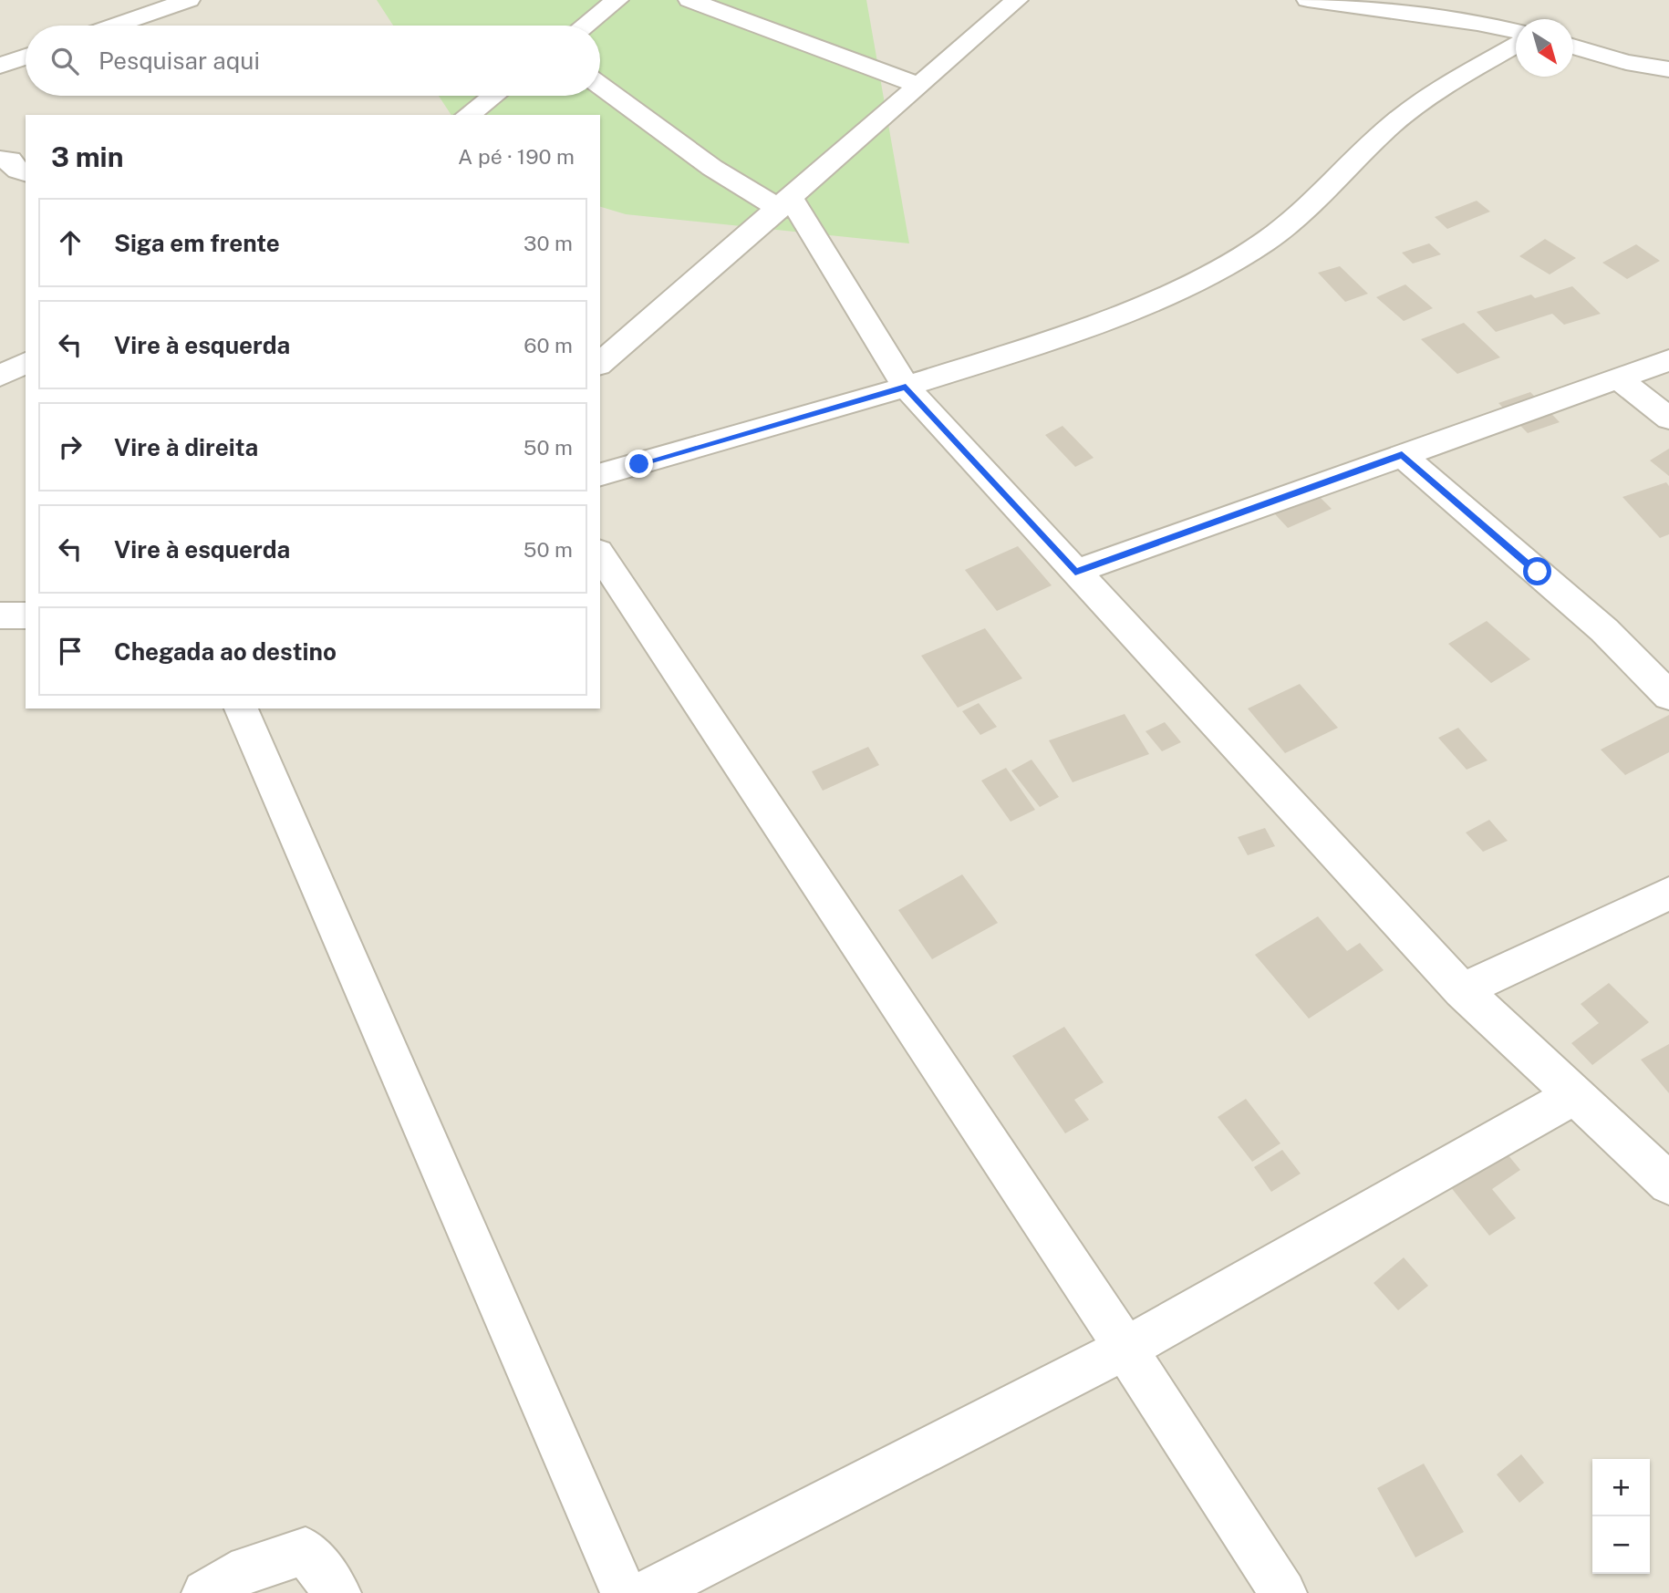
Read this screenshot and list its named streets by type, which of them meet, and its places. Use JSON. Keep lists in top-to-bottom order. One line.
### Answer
{"north":"bottom right","page":{"search":"Pesquisar aqui","heading":["3 min","A pé · 190 m"],"list":[["Siga em frente","30 m"],["Vire à esquerda","60 m"],["Vire à direita","50 m"],["Vire à esquerda","50 m"],"Chegada ao destino"],"map_buttons":["+","−"]}}
